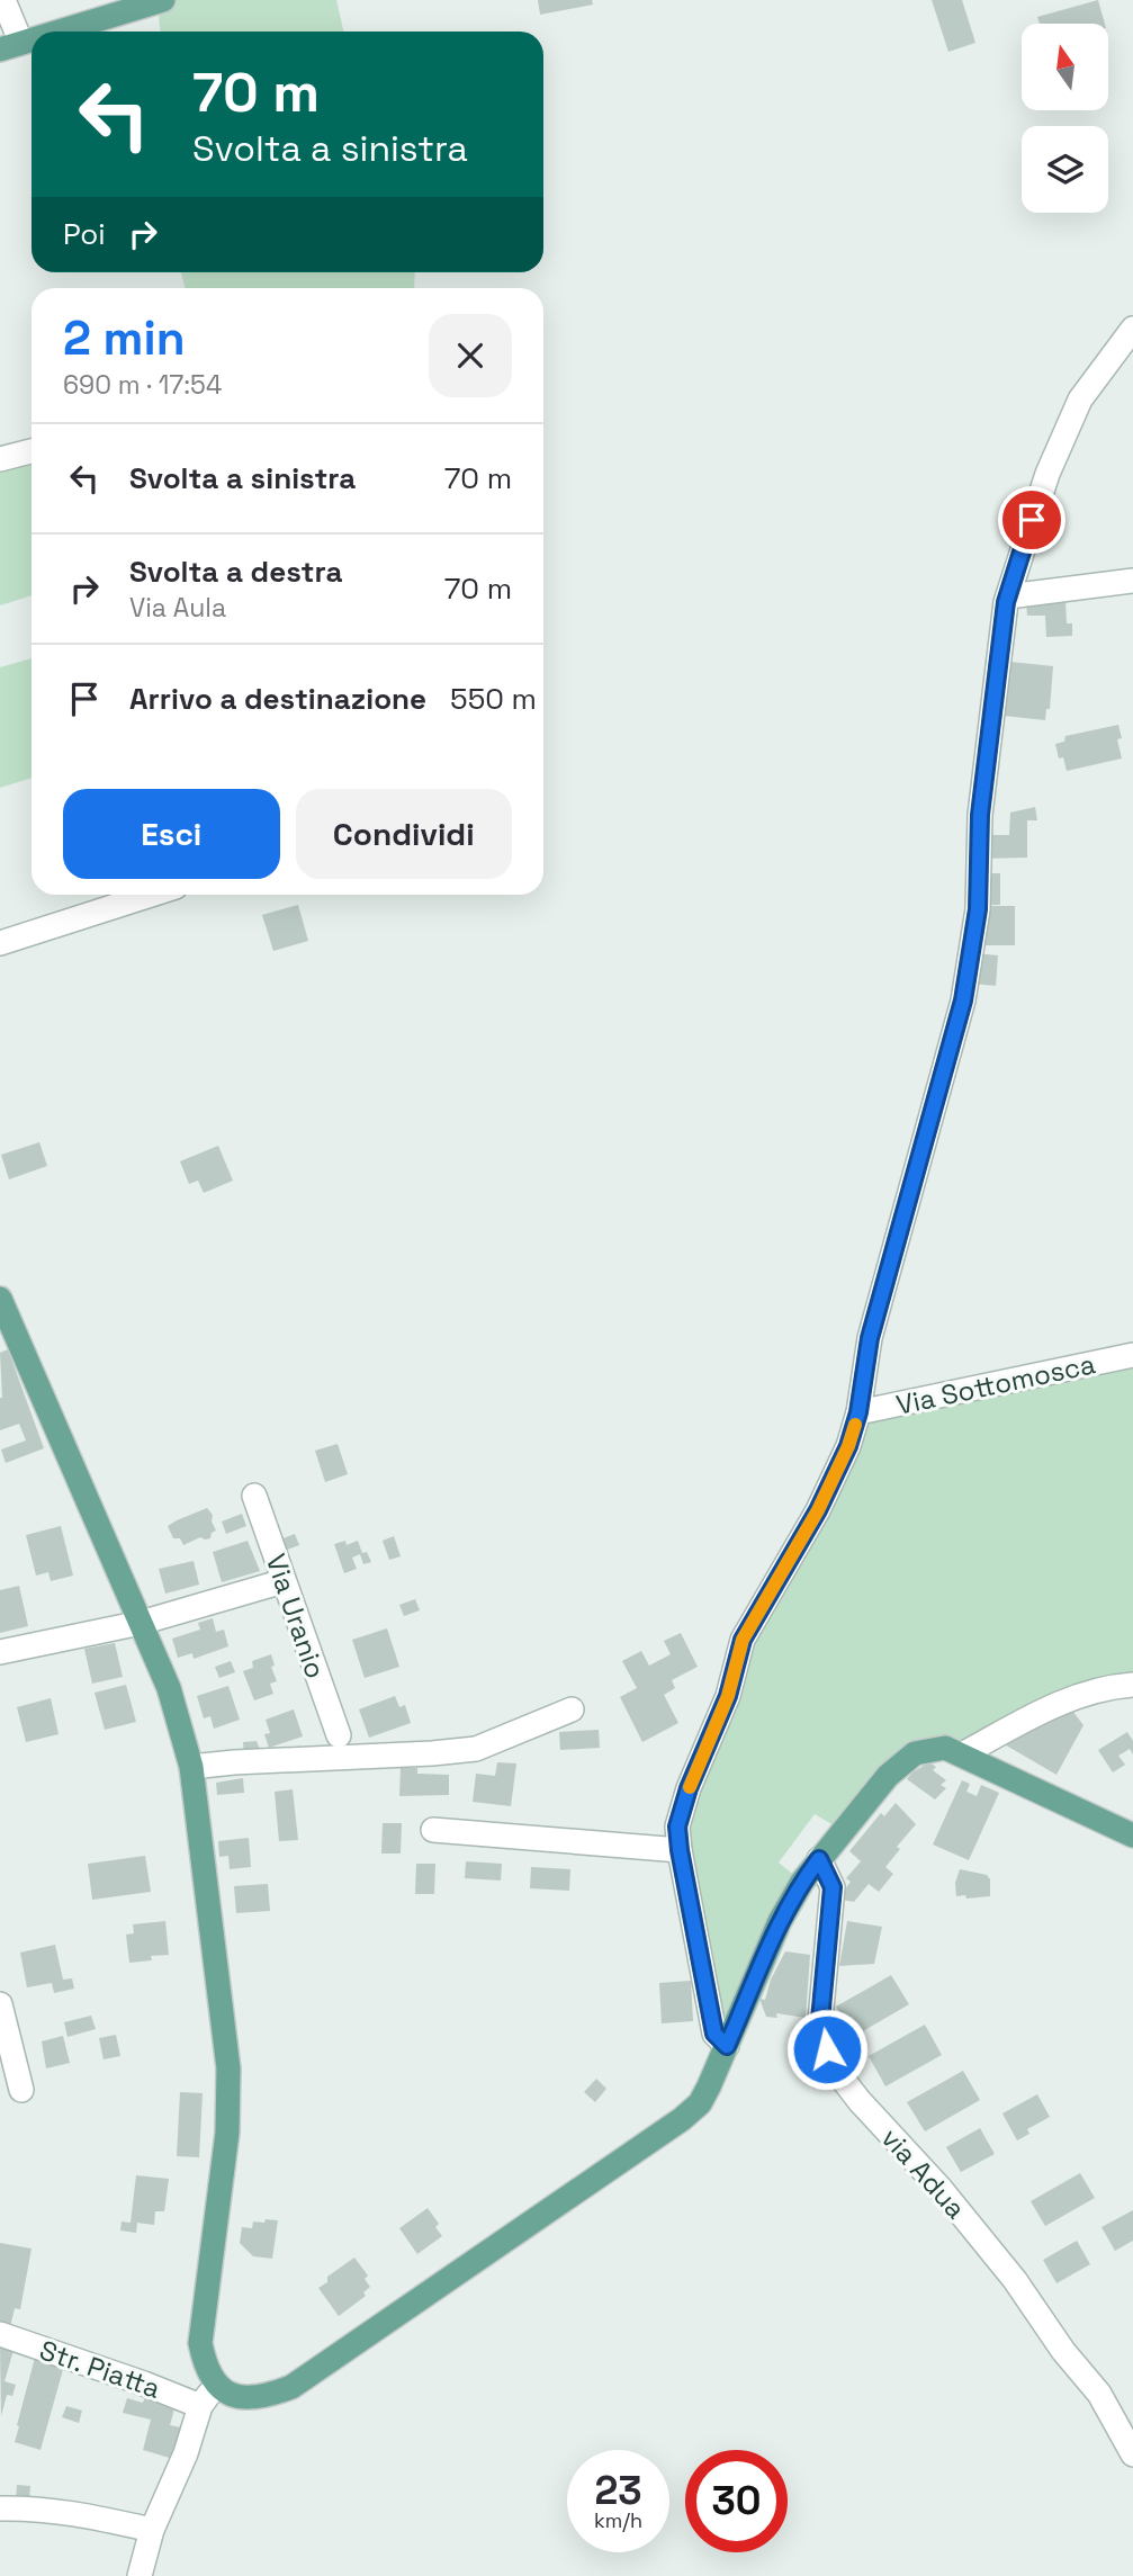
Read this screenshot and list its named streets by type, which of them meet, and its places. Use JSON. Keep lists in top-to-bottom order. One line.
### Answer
{"streets":{"street":["Via Sottomosca","Via Uranio","via Adua","Str. Piatta"]},"north":"top","page":{"turn":["70 m","Svolta a sinistra"],"then":"Poi","heading":["2 min","690 m · 17:54"],"list":[{"name":"Svolta a sinistra","value":"70 m"},{"name":"Svolta a destra","note":"Via Aula","value":"70 m"},{"name":"Arrivo a destinazione","value":"550 m"}],"buttons":["Esci","Condividi"],"speed":"23 km/h","limit":"30"}}
